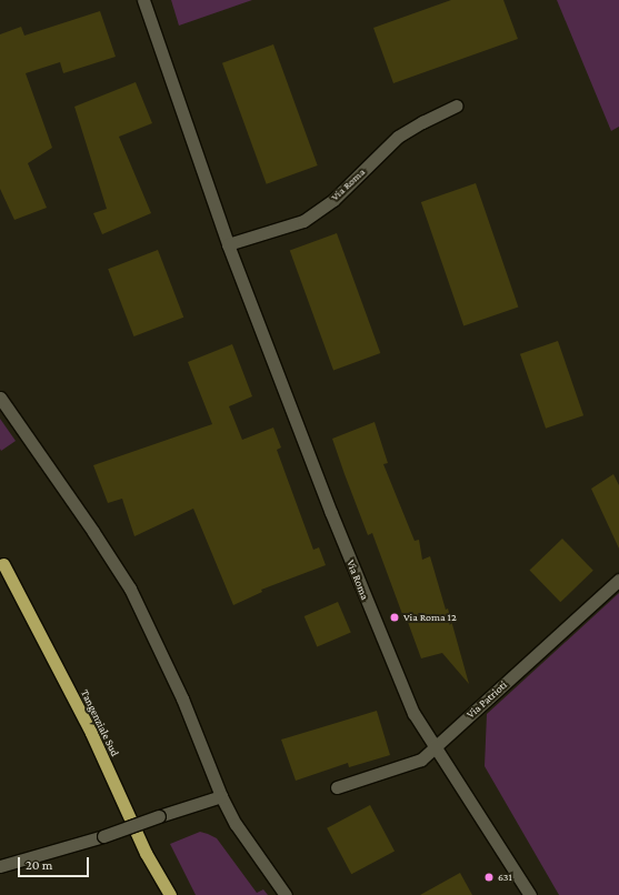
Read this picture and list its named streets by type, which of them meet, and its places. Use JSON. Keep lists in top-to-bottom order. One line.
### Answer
{"streets":{"highway":["Tangenziale Sud"],"street":["Via Roma","Via Patrioti"]},"crossings":[["Via Roma","Via Patrioti"]],"places":["Via Roma 12","631"],"scale_bar":"20 m"}
